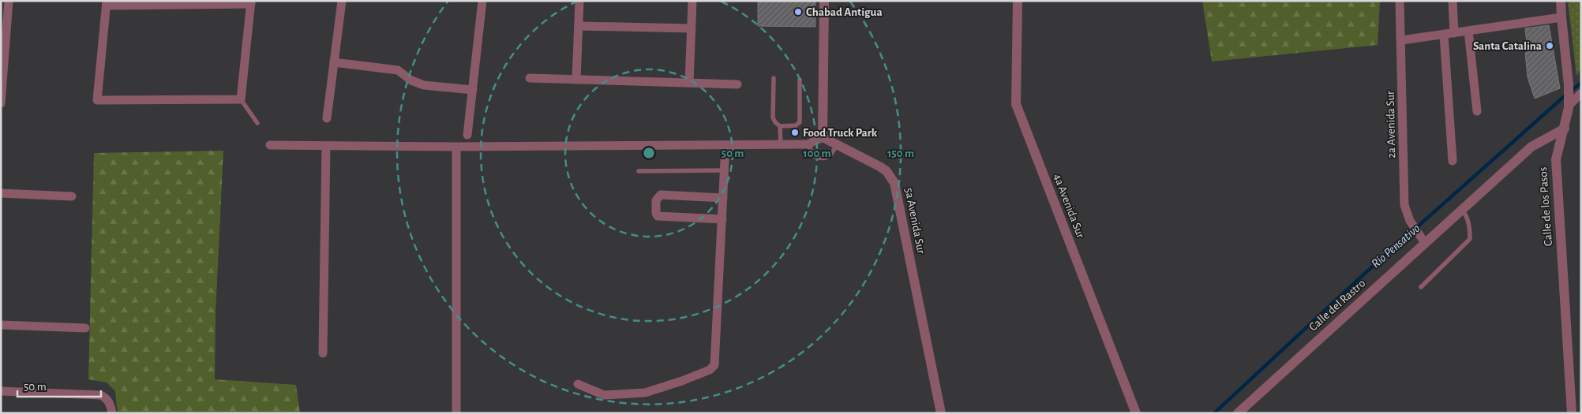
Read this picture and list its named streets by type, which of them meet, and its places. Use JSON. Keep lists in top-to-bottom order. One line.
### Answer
{"streets":{"street":["2a Avenida Sur","4a Avenida Sur","Calle de los Pasos","5a Avenida Sur","Calle del Rastro"]},"crossings":[["2a Avenida Sur","Calle del Rastro"],["Calle de los Pasos","Calle del Rastro"]],"water":["Río Pensativo"],"places":["Chabad Antigua","Santa Catalina","Food Truck Park"],"scale_bar":"50 m","rings":["50 m","100 m","150 m"]}
